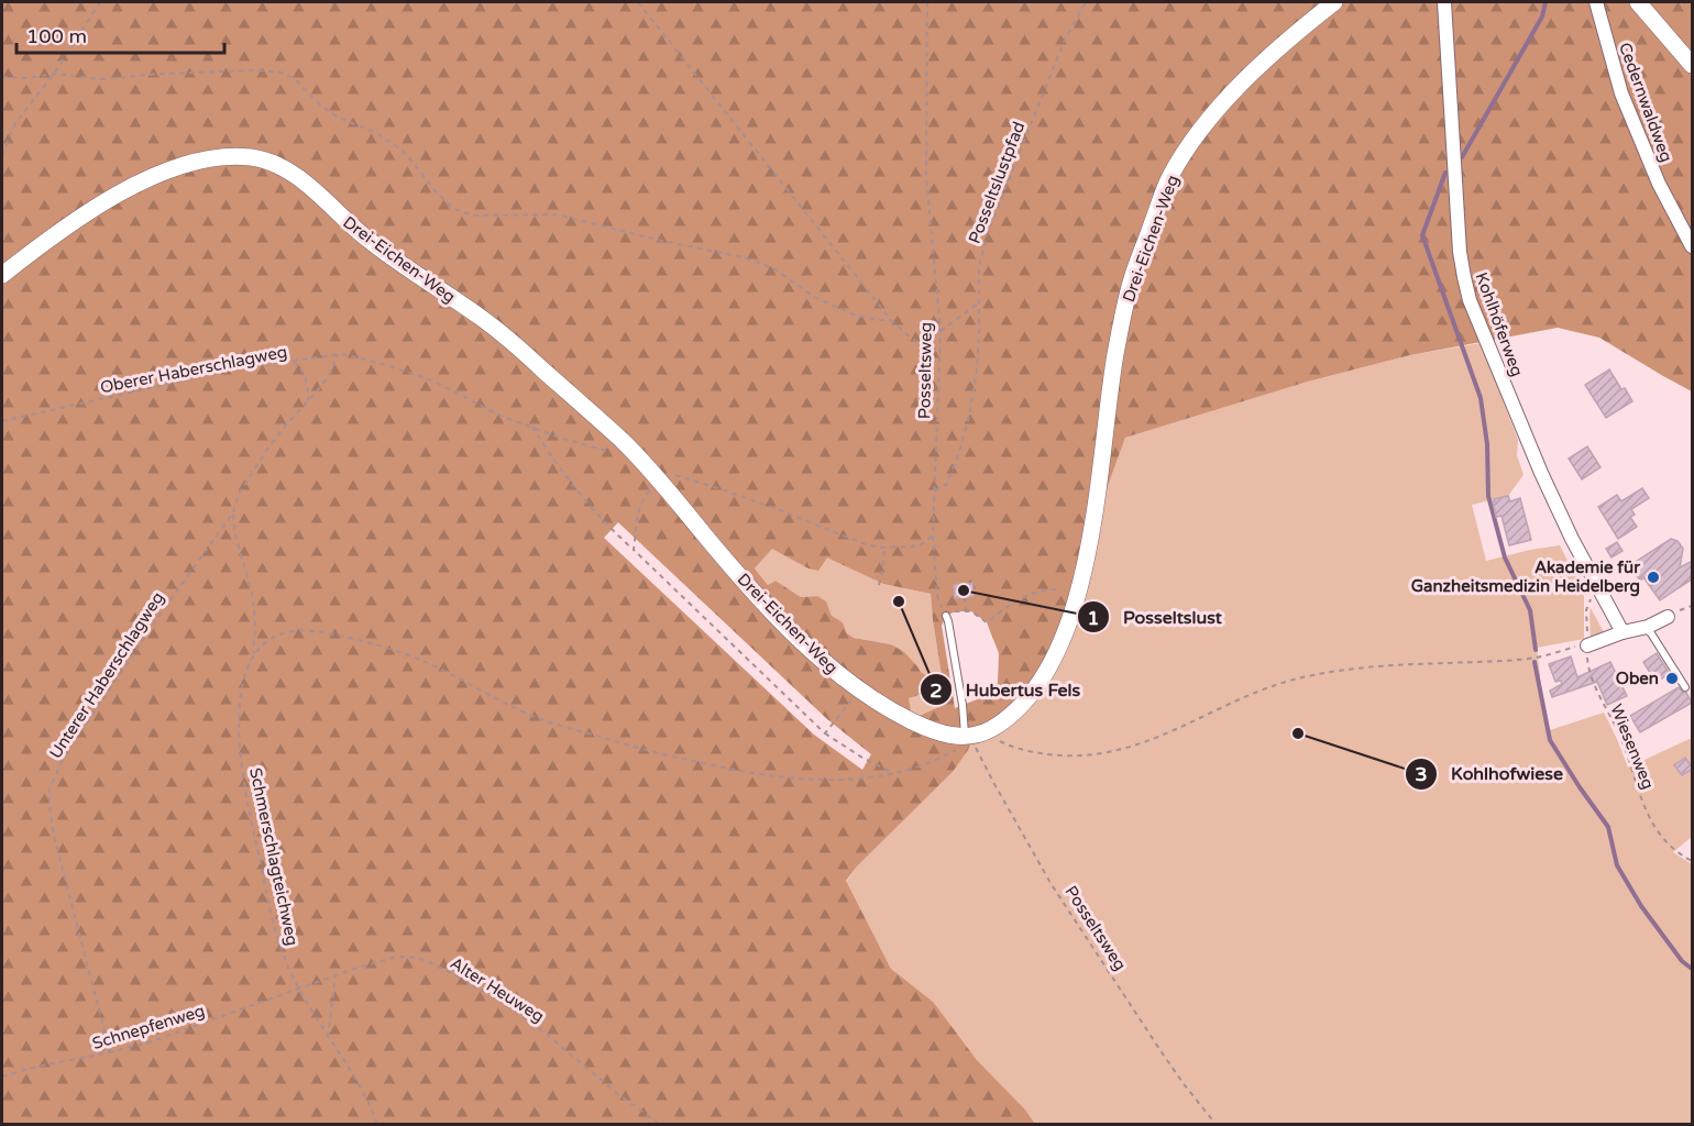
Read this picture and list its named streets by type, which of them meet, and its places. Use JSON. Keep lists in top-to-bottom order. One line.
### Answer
{"streets":{"street":["Cedernwaldweg","Drei-Eichen-Weg","Kohlhöferweg"],"path":["Posseltslustpfad","Oberer Haberschlagweg","Posseltsweg","Unterer Haberschlagweg","Wiesenweg","Schmerschlagteichweg","Alter Heuweg","Schnepfenweg"]},"crossings":[["Posseltslustpfad","Posseltsweg"],["Drei-Eichen-Weg","Posseltsweg"],["Kohlhöferweg","Wiesenweg"],["Oberer Haberschlagweg","Unterer Haberschlagweg"],["Unterer Haberschlagweg","Schmerschlagteichweg"],["Unterer Haberschlagweg","Schnepfenweg"],["Schmerschlagteichweg","Alter Heuweg"],["Schmerschlagteichweg","Schnepfenweg"],["Alter Heuweg","Schnepfenweg"]],"places":["Akademie für Ganzheitsmedizin Heidelberg","Posseltslust","Hubertus Fels","Oben","Kohlhofwiese"],"scale_bar":"100 m"}
